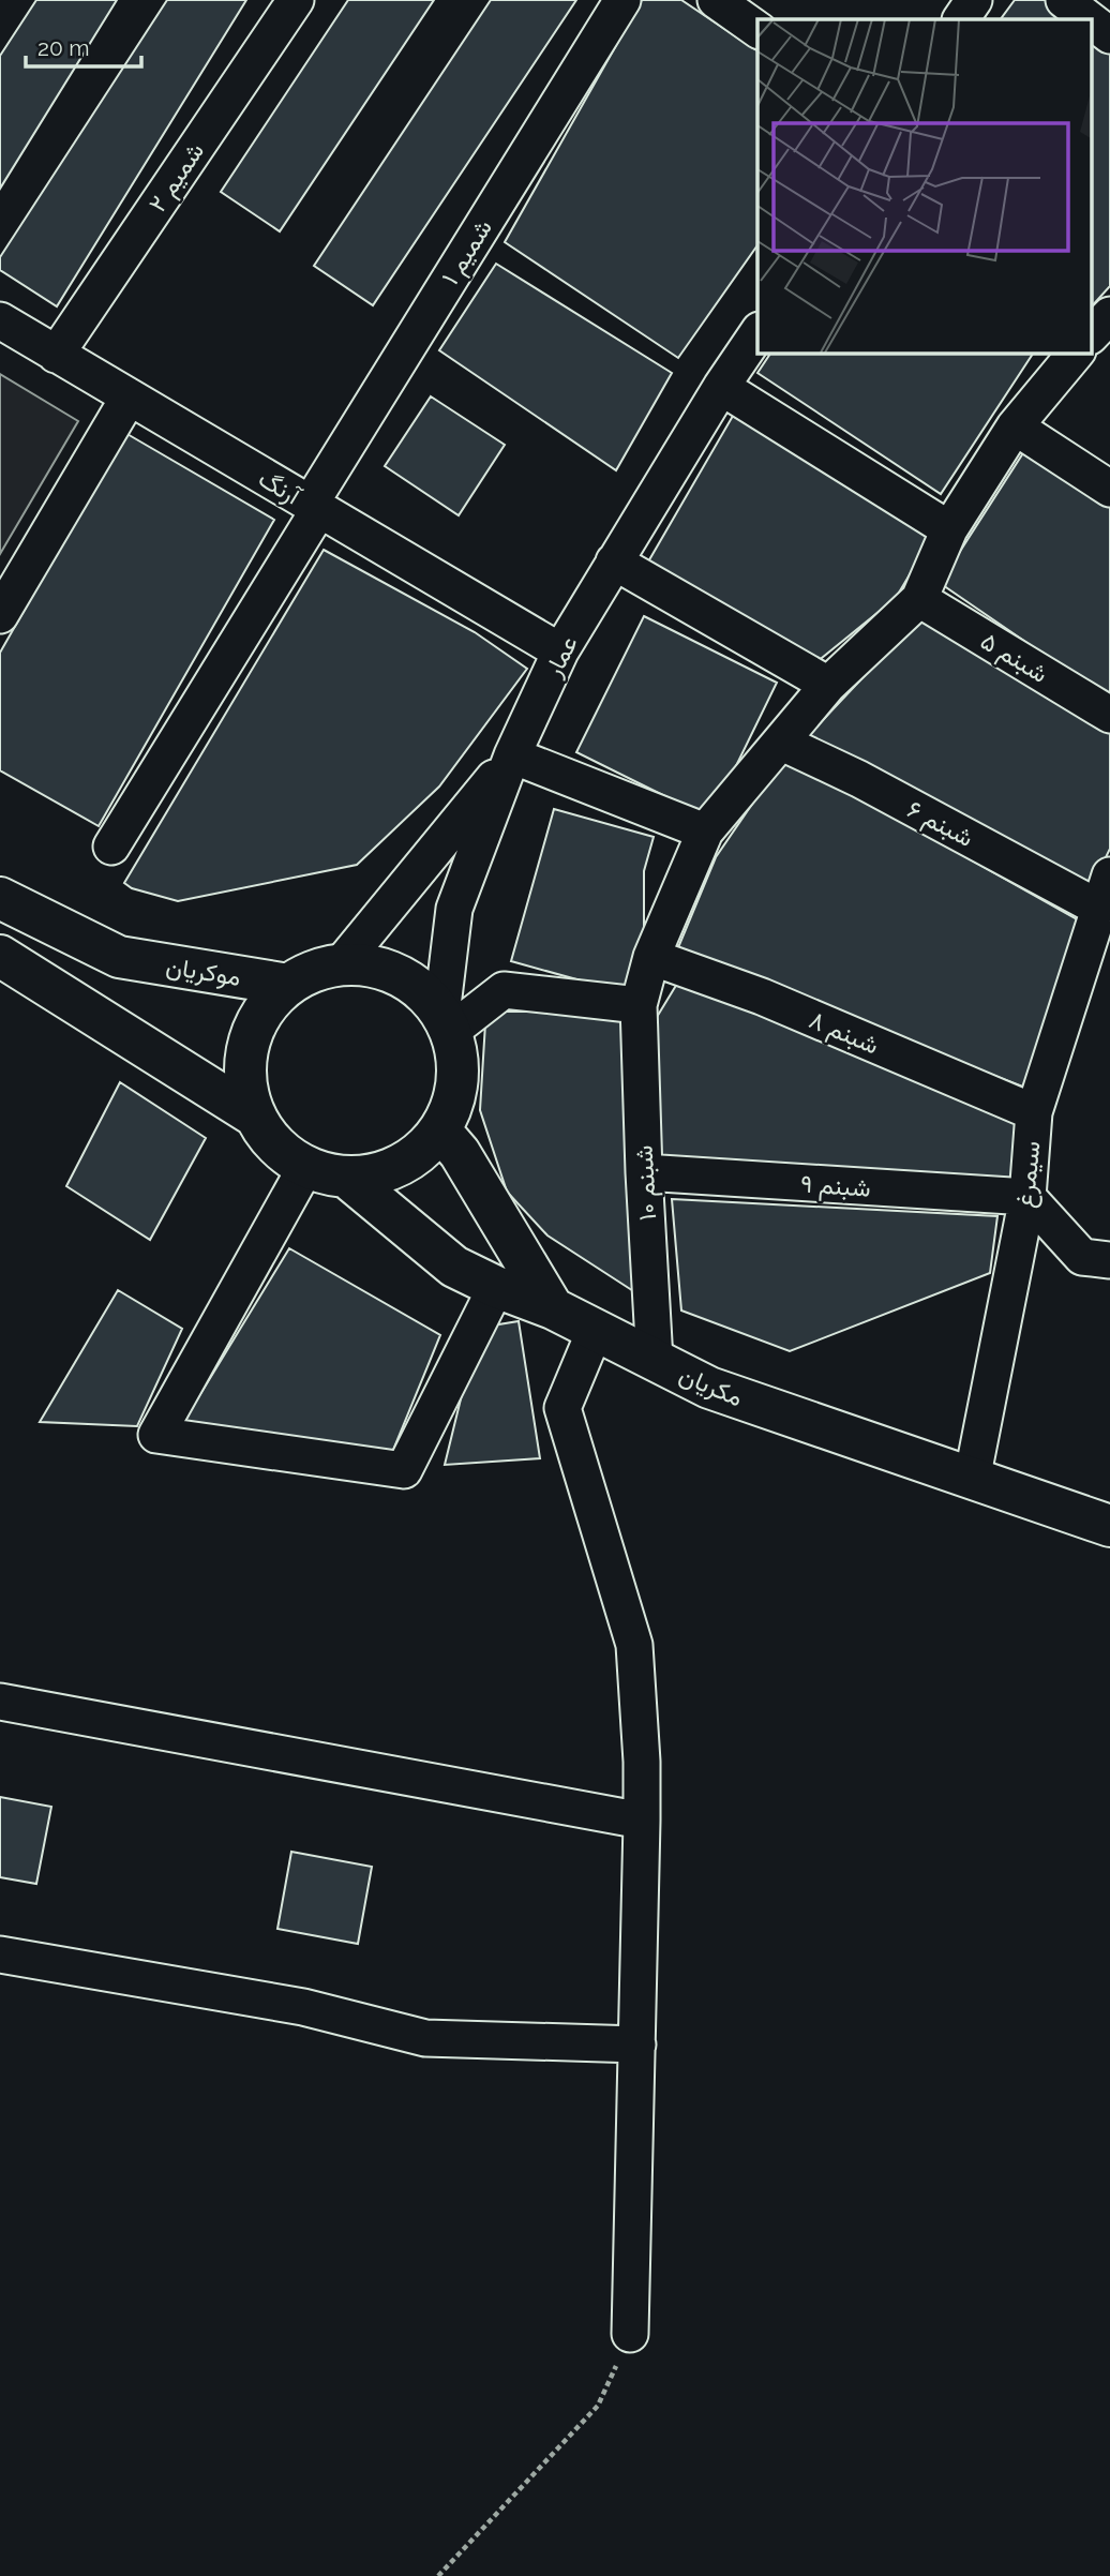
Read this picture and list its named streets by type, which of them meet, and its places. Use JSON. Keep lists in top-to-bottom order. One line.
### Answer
{"streets":{"main road":["موکریان","مکریان"],"street":["شمیم ۲","شمیم ۱","آرنگ","عمار","شبنم ۵","شبنم ۶","شبنم ۸","سیمرغ","شبنم ۱۰","شبنم ۹"]},"crossings":[["شمیم ۲","آرنگ"],["شمیم ۱","آرنگ"],["آرنگ","عمار"],["عمار","موکریان"],["عمار","مکریان"],["شبنم ۵","شبنم ۱۰"],["شبنم ۶","سیمرغ"],["شبنم ۶","شبنم ۱۰"],["موکریان","مکریان"],["شبنم ۸","سیمرغ"],["شبنم ۸","شبنم ۱۰"],["سیمرغ","شبنم ۹"],["سیمرغ","مکریان"],["شبنم ۱۰","شبنم ۹"],["شبنم ۱۰","مکریان"]],"scale_bar":"20 m"}
